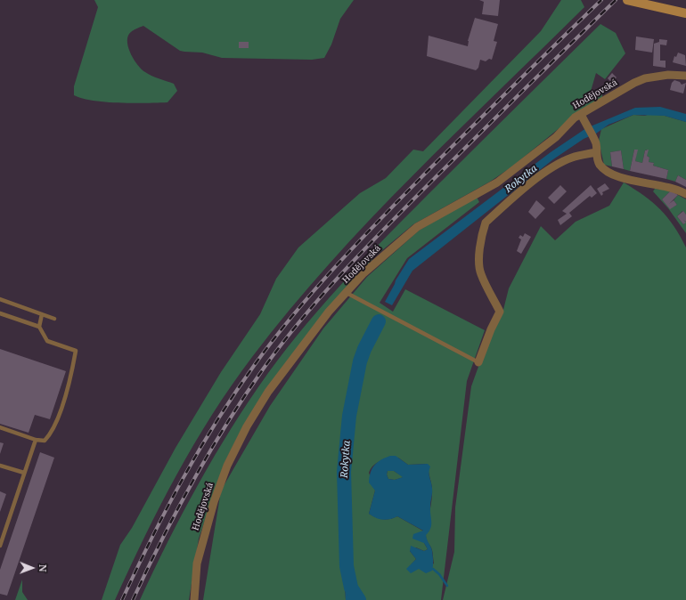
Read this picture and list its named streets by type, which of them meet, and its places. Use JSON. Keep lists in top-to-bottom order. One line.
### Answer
{"streets":{"street":["Hodějovská"]},"water":["Rokytka"],"north":"right"}
